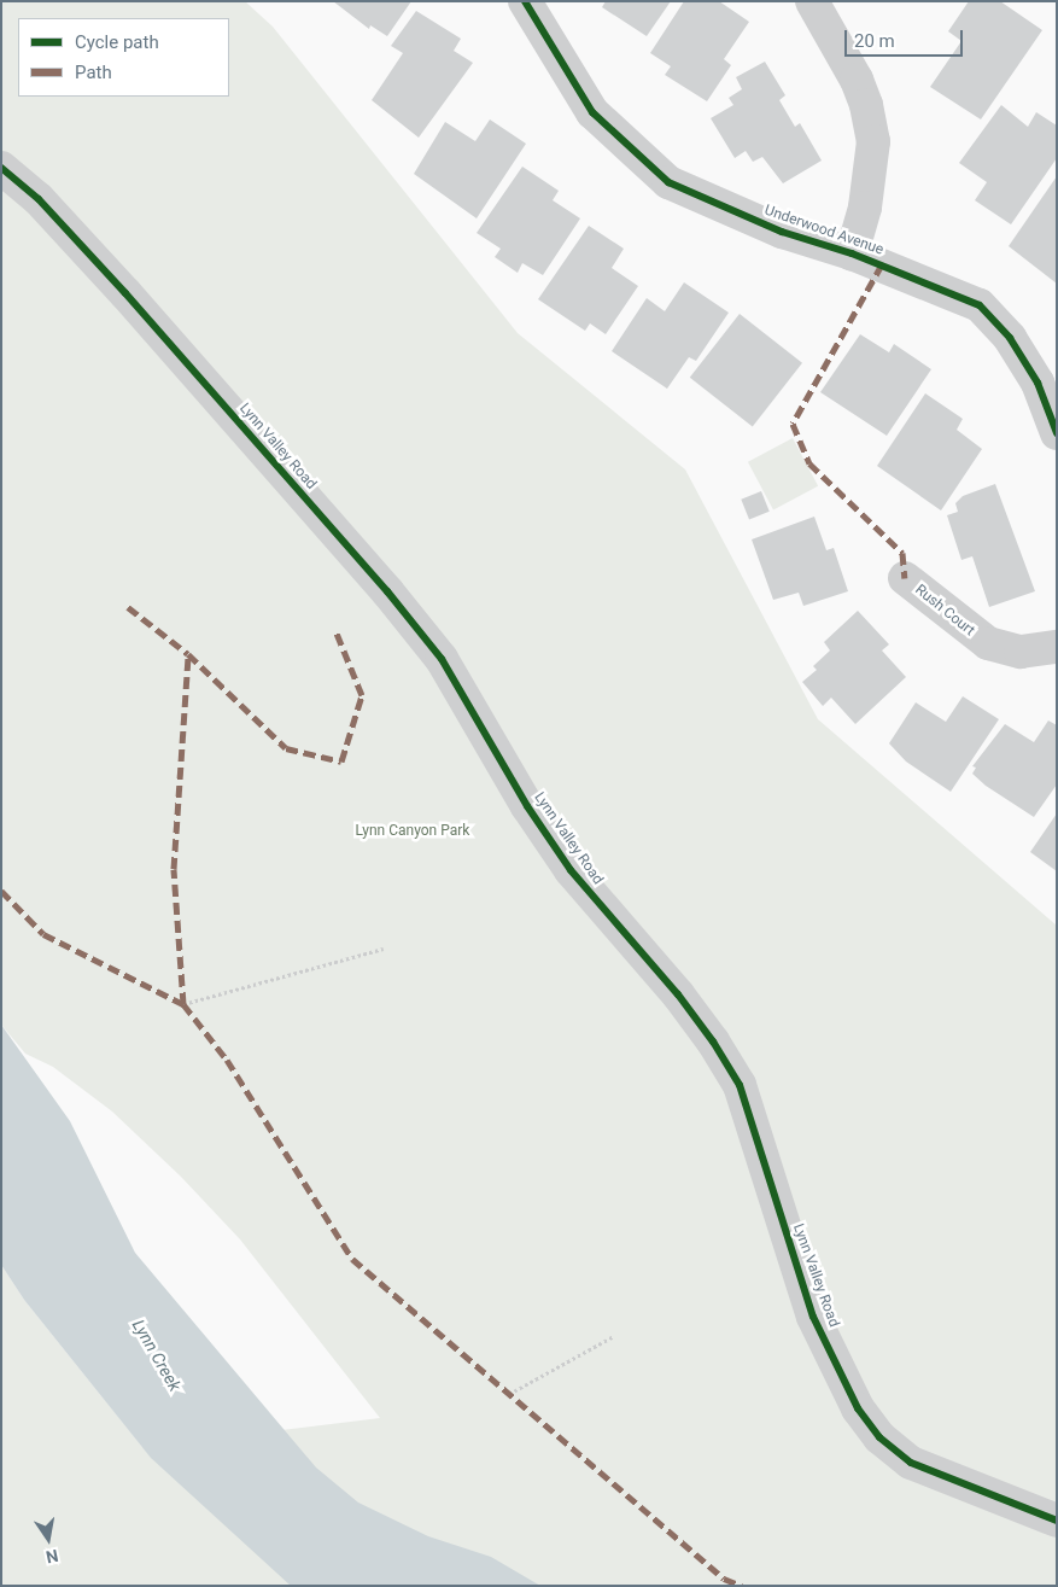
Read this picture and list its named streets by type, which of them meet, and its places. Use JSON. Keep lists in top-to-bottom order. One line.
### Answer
{"streets":{"street":["Underwood Avenue","Lynn Valley Road","Rush Court"]},"water":["Lynn Creek"],"parks":["Lynn Canyon Park"],"legend":["Cycle path","Path"],"scale_bar":"20 m","north":"bottom"}
